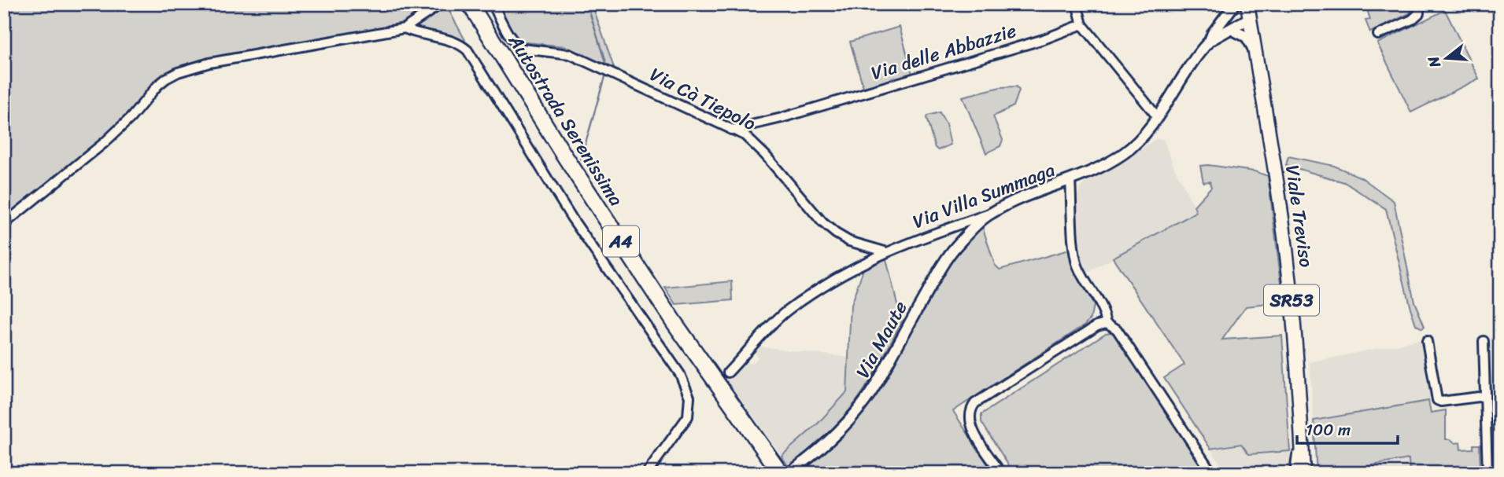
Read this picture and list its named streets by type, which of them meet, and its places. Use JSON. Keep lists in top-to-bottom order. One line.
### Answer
{"streets":{"highway":["Autostrada Serenissima","A4"],"main road":["Viale Treviso","SR53"],"street":["Via delle Abbazzie","Via Cà Tiepolo","Via Villa Summaga","Via Maute"]},"crossings":[["Via delle Abbazzie","Via Cà Tiepolo"],["Via Cà Tiepolo","Via Villa Summaga"],["Via Villa Summaga","Via Maute"]],"scale_bar":"100 m","north":"left"}
